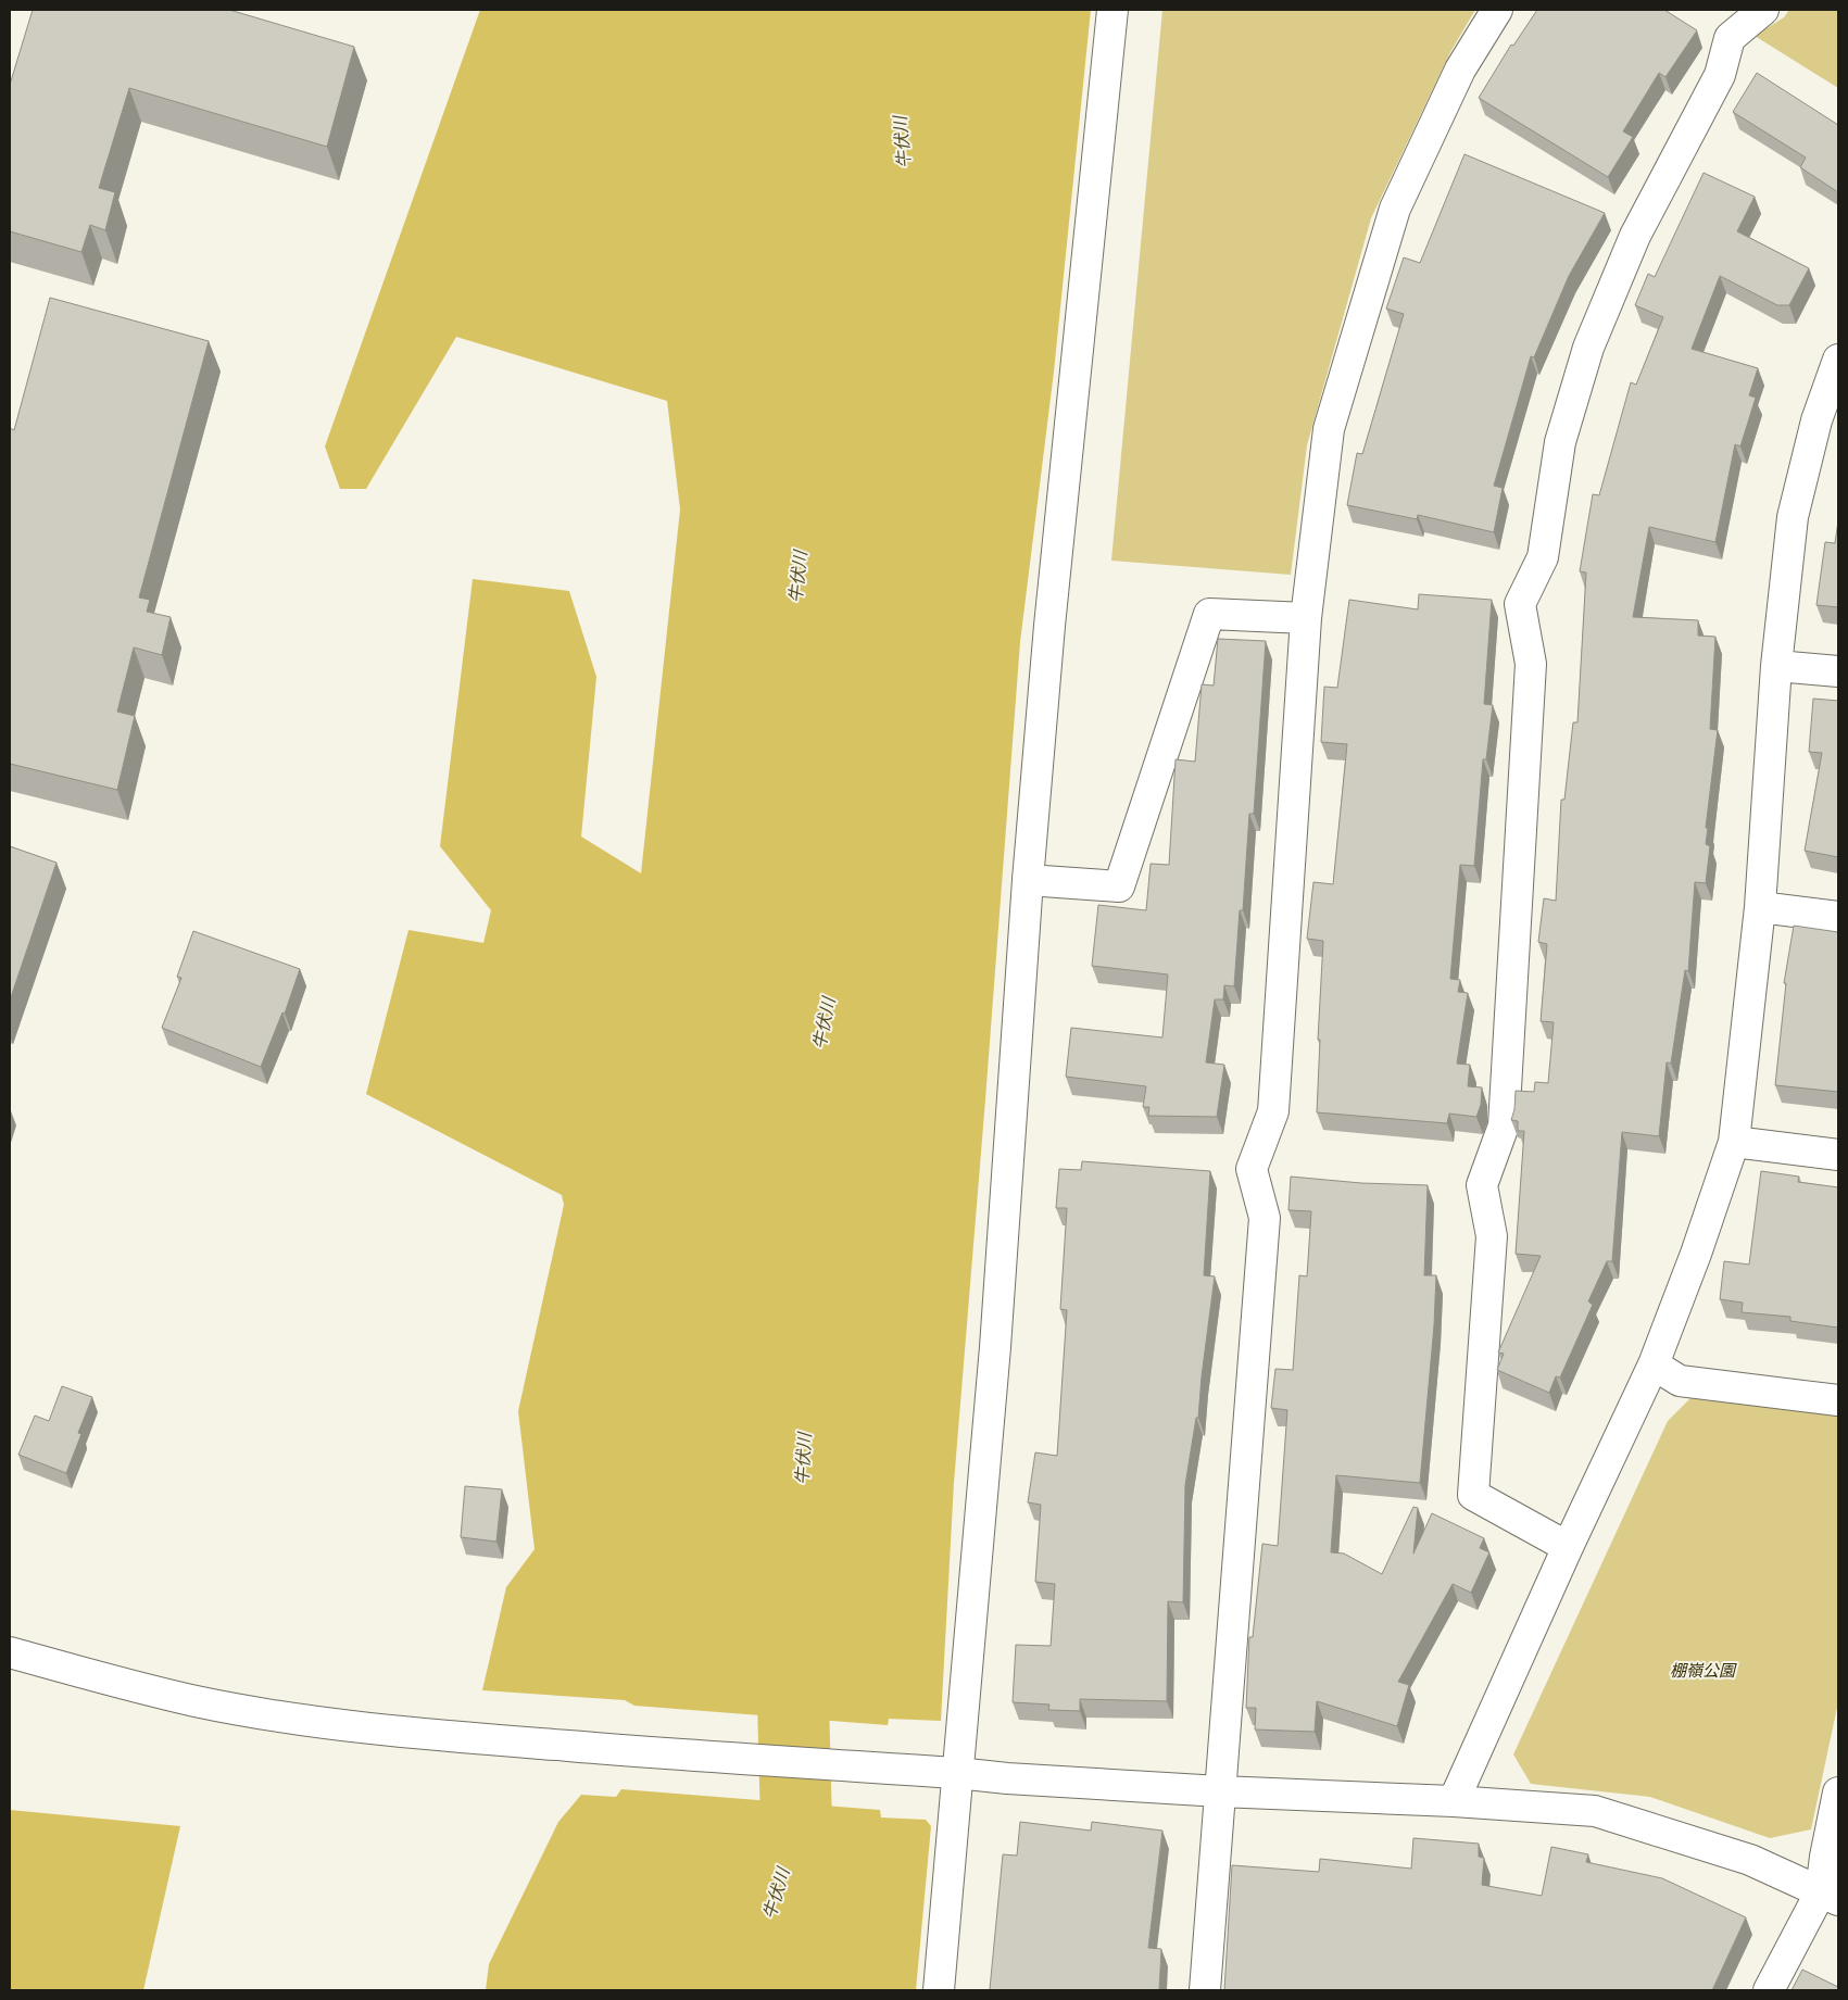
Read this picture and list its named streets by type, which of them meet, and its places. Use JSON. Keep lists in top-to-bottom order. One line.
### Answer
{"water":["牛伏川"],"parks":["棚嶺公園"]}
